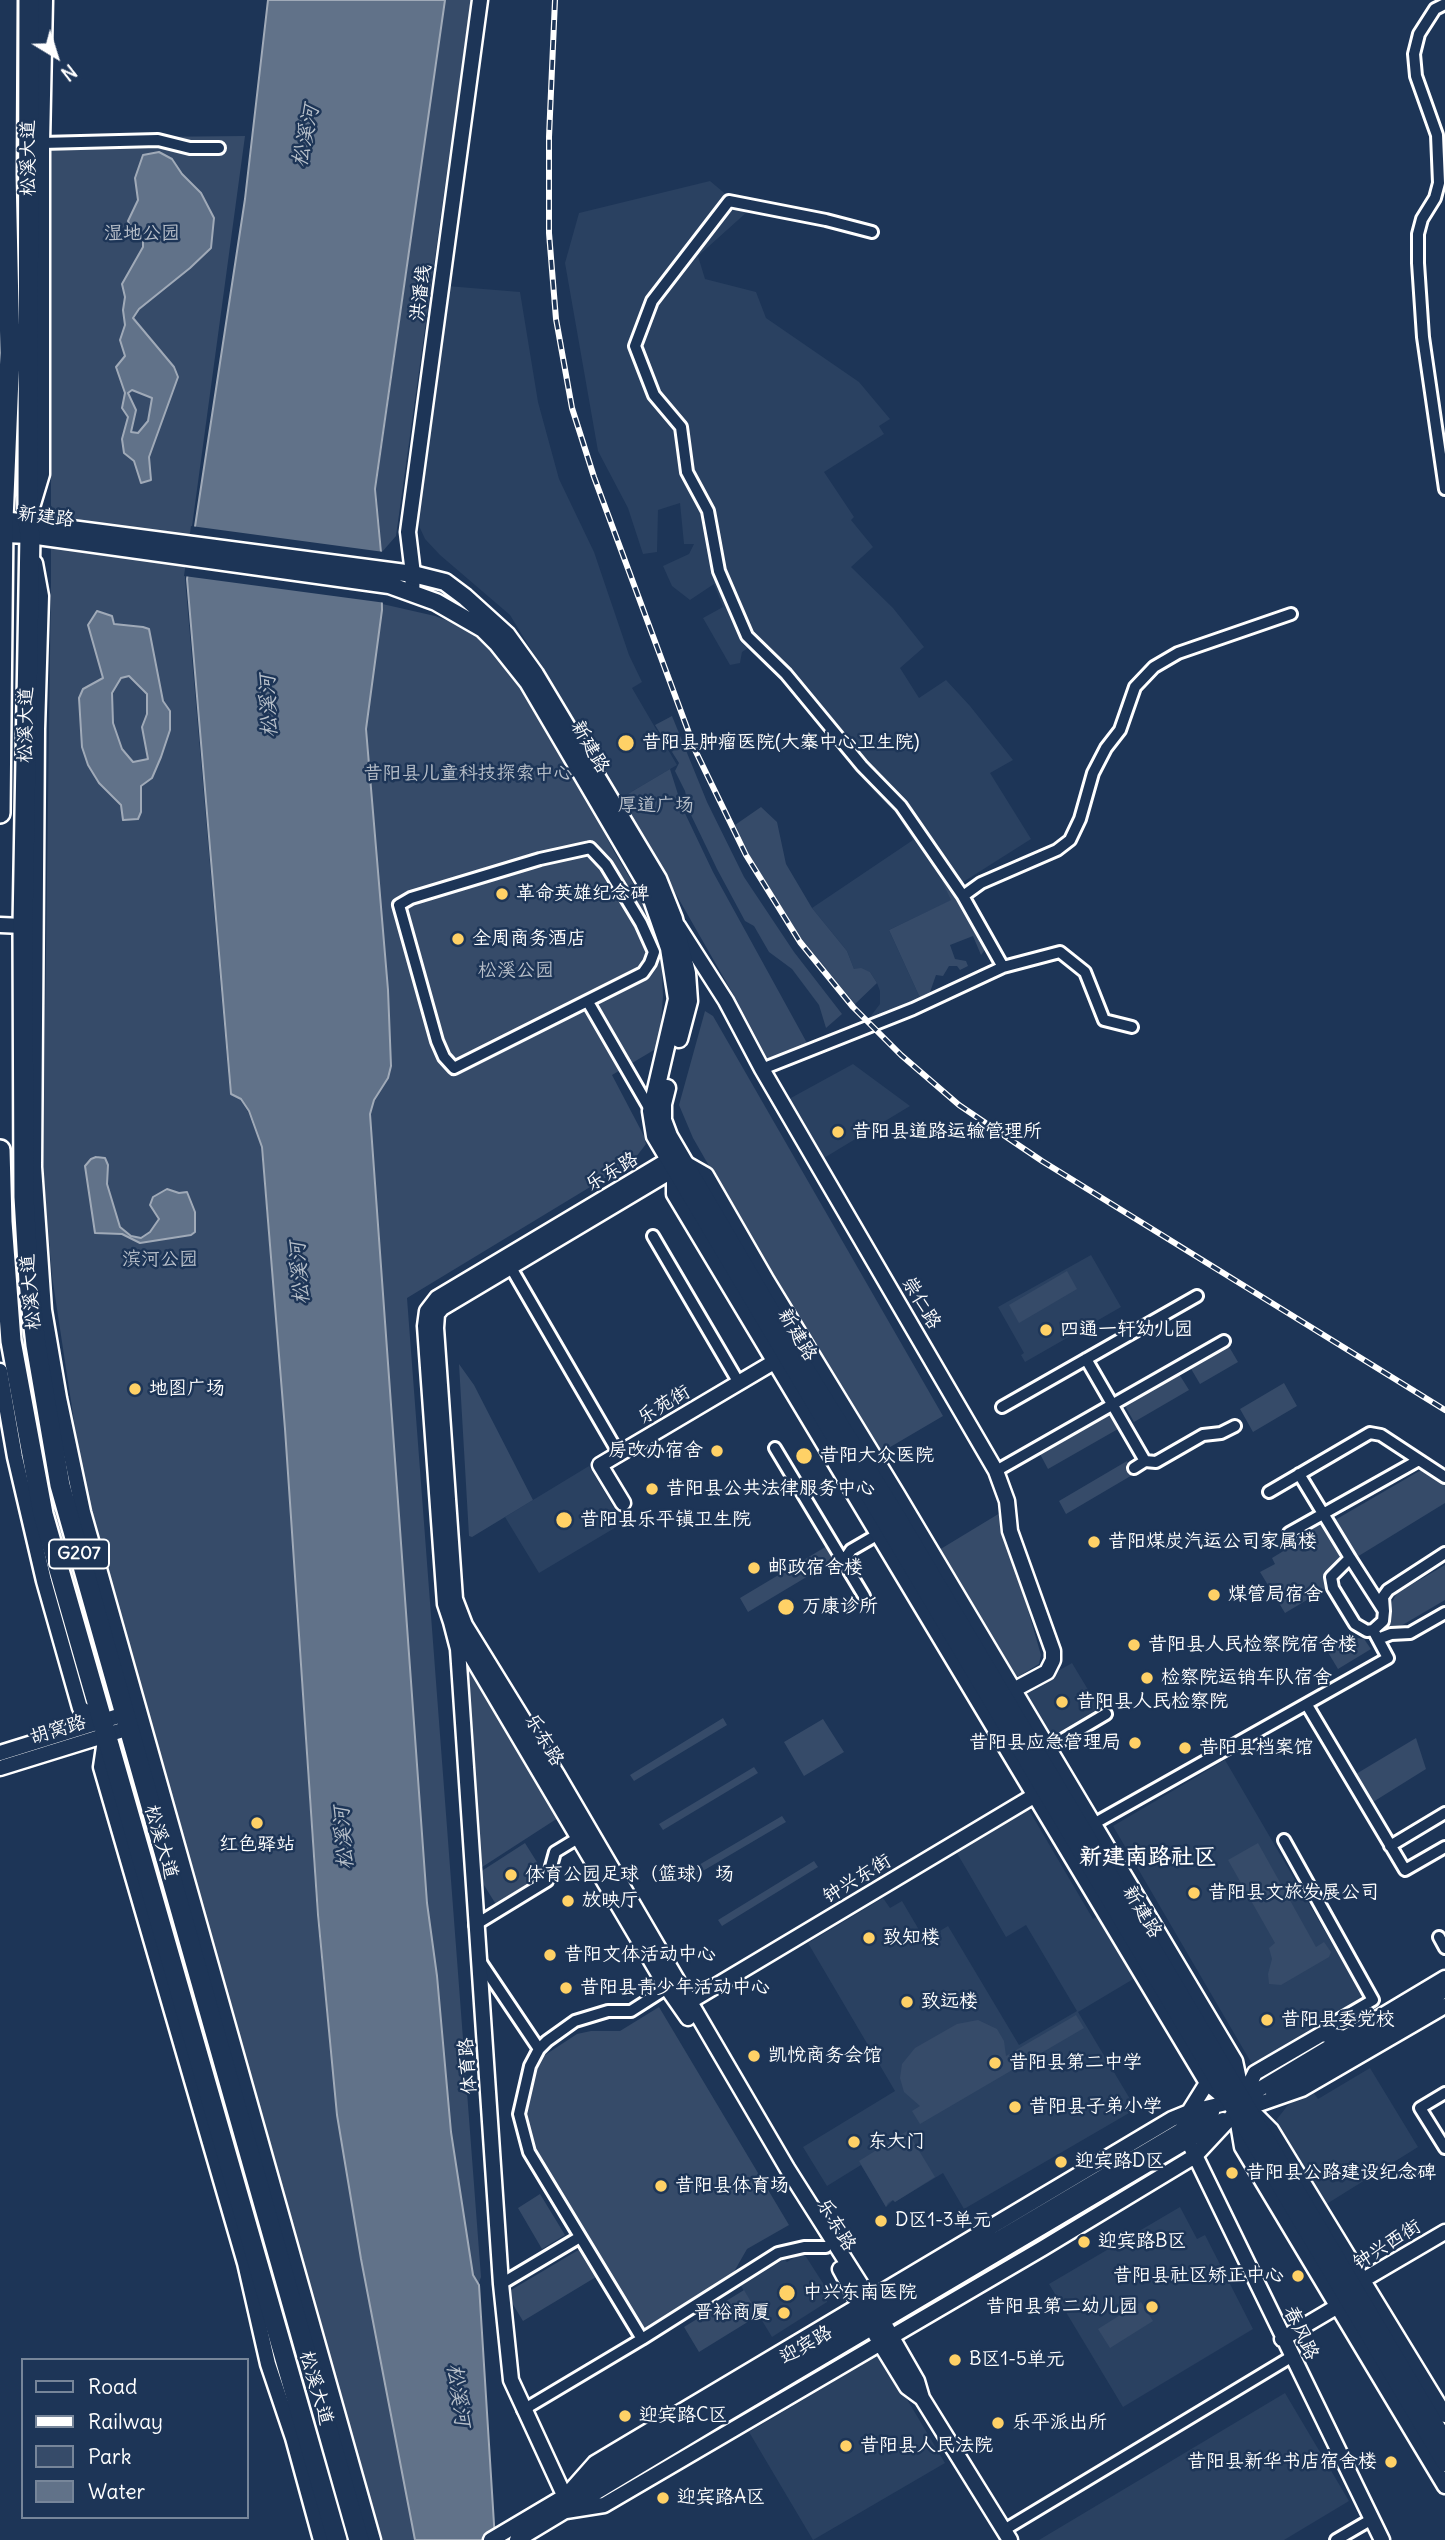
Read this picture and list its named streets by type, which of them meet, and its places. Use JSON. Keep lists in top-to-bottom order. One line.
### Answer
{"streets":{"highway":["松溪大道","G207"],"main road":["洪潘线","新建路","乐东路","崇仁路","乐苑街","胡窝路","钟兴东街","体育路","钟兴西街","春风路","迎宾路"]},"crossings":[["松溪大道","新建路"],["松溪大道","胡窝路"],["洪潘线","新建路"],["新建路","乐东路"],["新建路","崇仁路"],["新建路","乐苑街"],["新建路","钟兴东街"],["新建路","钟兴西街"],["新建路","迎宾路"],["乐东路","钟兴东街"],["乐东路","体育路"],["乐东路","迎宾路"],["体育路","迎宾路"],["钟兴西街","春风路"],["春风路","迎宾路"]],"districts":["新建南路社区"],"water":["松溪河"],"parks":["湿地公园","昔阳县儿童科技探索中心","厚道广场","松溪公园","滨河公园"],"places":["昔阳县肿瘤医院(大寨中心卫生院)","革命英雄纪念碑","全周商务酒店","昔阳县道路运输管理所","四通一轩幼儿园","地图广场","房改办宿舍","昔阳大众医院","昔阳县公共法律服务中心","昔阳县乐平镇卫生院","昔阳煤炭汽运公司家属楼","邮政宿舍楼","煤管局宿舍","万康诊所","昔阳县人民检察院宿舍楼","检察院运销车队宿舍","昔阳县人民检察院","昔阳县应急管理局","昔阳县档案馆","红色驿站","体育公园足球（篮球）场","昔阳县文旅发展公司","放映厅","致知楼","昔阳文体活动中心","昔阳县青少年活动中心","致远楼","昔阳县委党校","凯悦商务会馆","昔阳县第二中学","昔阳县子弟小学","东大门","迎宾路D区","昔阳县公路建设纪念碑","昔阳县体育场","D区1-3单元","迎宾路B区","昔阳县社区矫正中心","中兴东南医院","昔阳县第二幼儿园","晋裕商厦","B区1-5单元","迎宾路C区","乐平派出所","昔阳县人民法院","昔阳县新华书店宿舍楼","迎宾路A区"],"legend":["Road","Railway","Park","Water"],"north":"bottom right"}
